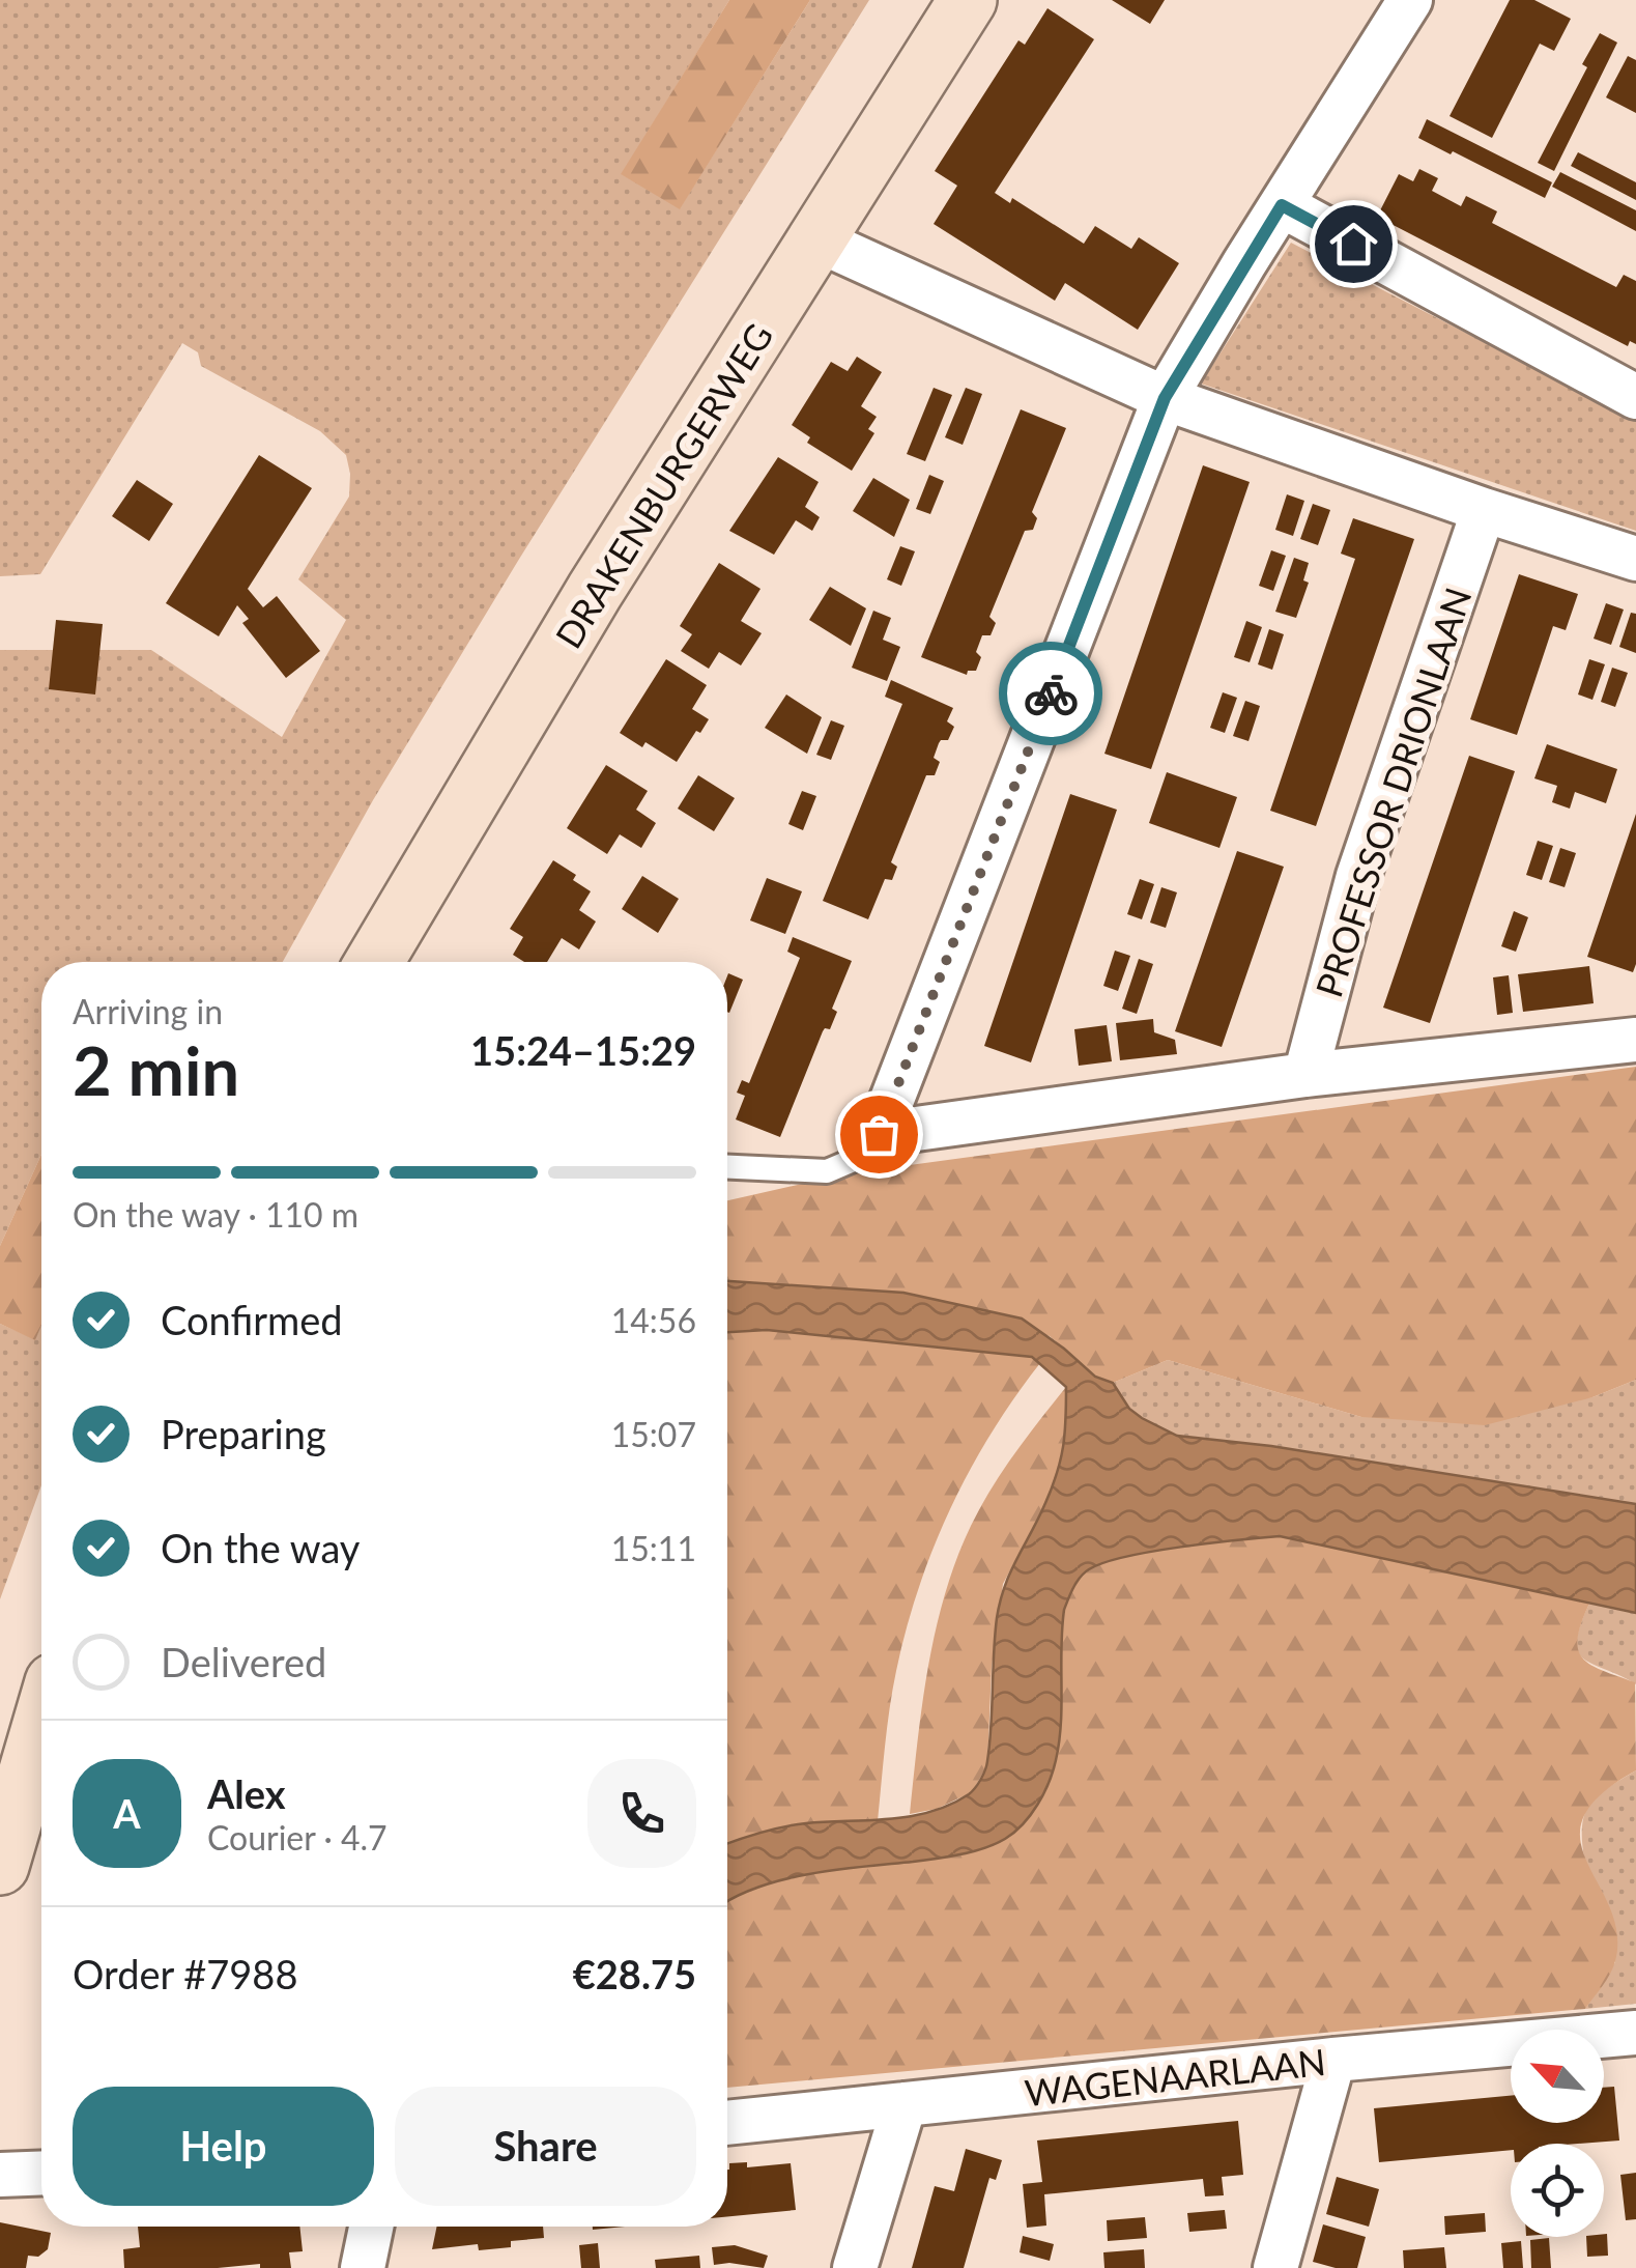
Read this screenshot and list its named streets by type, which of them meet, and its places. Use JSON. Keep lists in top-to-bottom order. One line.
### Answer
{"streets":{"main road":["DRAKENBURGERWEG"],"street":["PROFESSOR DRIONLAAN","WAGENAARLAAN"]},"north":"top left","page":{"heading":["2 min","Arriving in","15:24–15:29"],"panel":["Alex","Courier · 4.7","Order #7988","€28.75"],"bar":"On the way · 110 m","list":[["Confirmed","14:56"],["Preparing","15:07"],["On the way","15:11"],"Delivered"],"round":"A","buttons":["Help","Share"]}}
